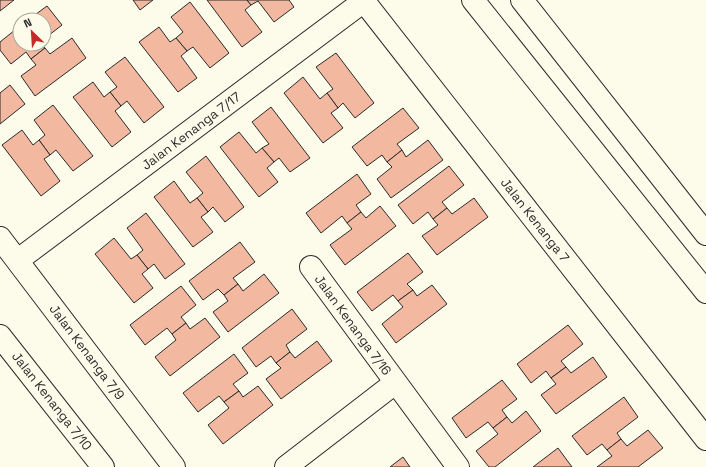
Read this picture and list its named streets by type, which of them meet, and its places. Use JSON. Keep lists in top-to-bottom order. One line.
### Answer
{"streets":{"street":["Jalan Kenanga 7/17","Jalan Kenanga 7","Jalan Kenanga 7/16","Jalan Kenanga 7/9","Jalan Kenanga 7/10"]},"crossings":[["Jalan Kenanga 7/17","Jalan Kenanga 7"],["Jalan Kenanga 7/17","Jalan Kenanga 7/9"]],"north":"top left"}
